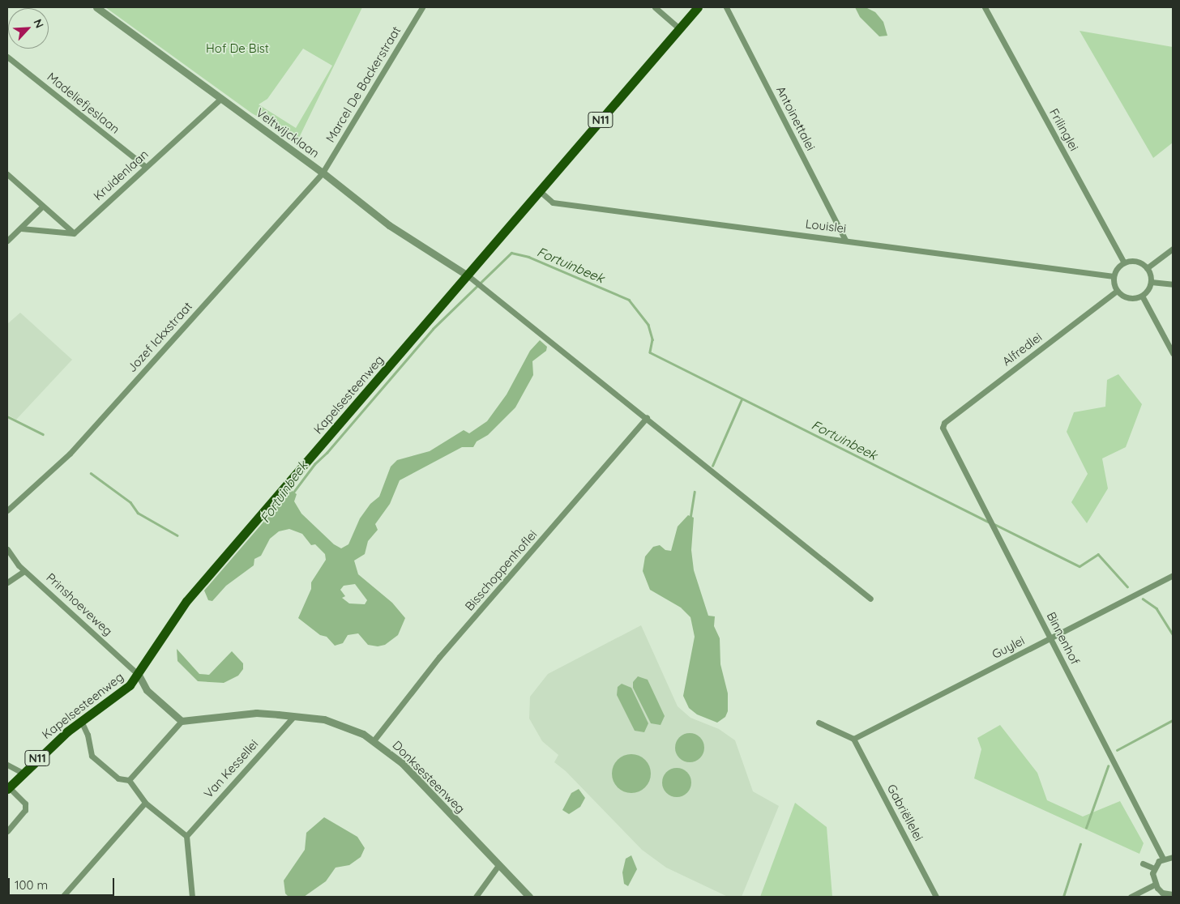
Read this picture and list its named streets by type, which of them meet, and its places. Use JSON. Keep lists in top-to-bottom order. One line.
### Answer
{"streets":{"main road":["N11","Kapelsesteenweg"],"street":["Marcel De Backerstraat","Madeliefjeslaan","Antoinettalei","Frilinglei","Veltwijcklaan","Kruidenlaan","Louislei","Jozef Ickxstraat","Alfredlei","Bisschoppenhoflei","Prinshoeveweg","Binnenhof","Guylei","Van Kessellei","Donksesteenweg","Gabriëllelei"]},"crossings":[["Marcel De Backerstraat","Veltwijcklaan"],["Marcel De Backerstraat","Jozef Ickxstraat"],["Madeliefjeslaan","Kruidenlaan"],["Antoinettalei","Louislei"],["Frilinglei","Louislei"],["Frilinglei","Alfredlei"],["Veltwijcklaan","Kruidenlaan"],["Veltwijcklaan","Jozef Ickxstraat"],["Veltwijcklaan","Kapelsesteenweg"],["Louislei","Alfredlei"],["Louislei","Kapelsesteenweg"],["Alfredlei","Binnenhof"],["Kapelsesteenweg","Prinshoeveweg"],["Bisschoppenhoflei","Donksesteenweg"],["Binnenhof","Guylei"],["Guylei","Gabriëllelei"],["Van Kessellei","Donksesteenweg"]],"water":["Fortuinbeek"],"parks":["Hof De Bist"],"scale_bar":"100 m","north":"top right"}
